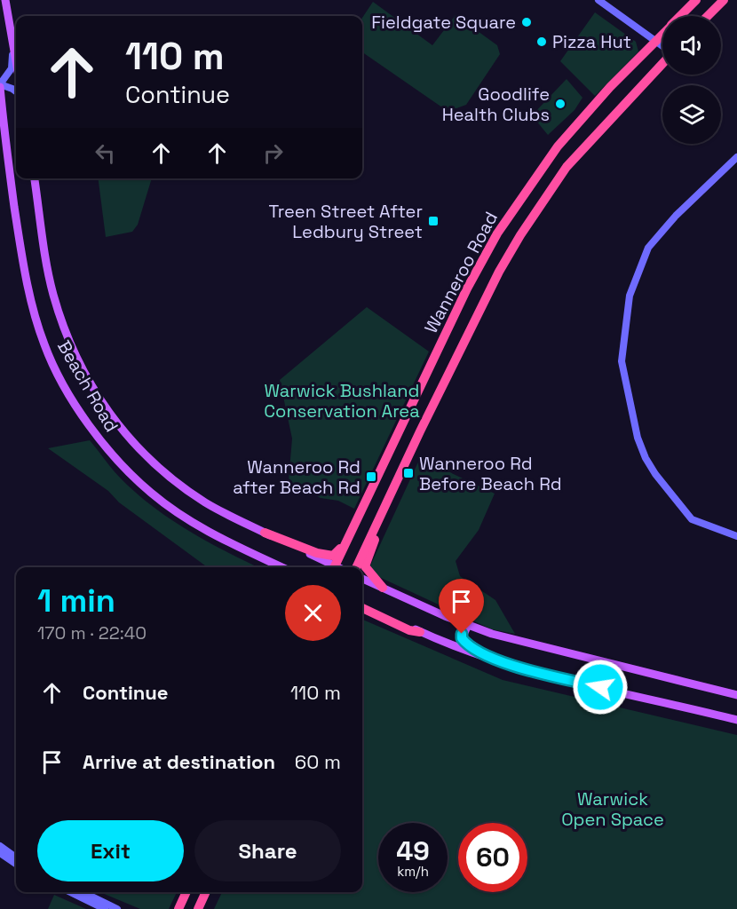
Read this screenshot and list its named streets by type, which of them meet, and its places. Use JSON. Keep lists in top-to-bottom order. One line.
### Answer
{"streets":{"highway":["Wanneroo Road"],"main road":["Beach Road"]},"parks":["Warwick Bushland Conservation Area","Warwick Open Space"],"places":{"other":["Fieldgate Square","Pizza Hut","Goodlife Health Clubs"],"transit":["Treen Street After Ledbury Street","Wanneroo Rd Before Beach Rd","Wanneroo Rd after Beach Rd"]},"page":{"turn":["110 m","Continue"],"heading":["1 min","170 m · 22:40"],"list":[{"name":"Continue","value":"110 m"},{"name":"Arrive at destination","value":"60 m"}],"buttons":["Exit","Share"],"speed":"49 km/h","limit":"60"}}
